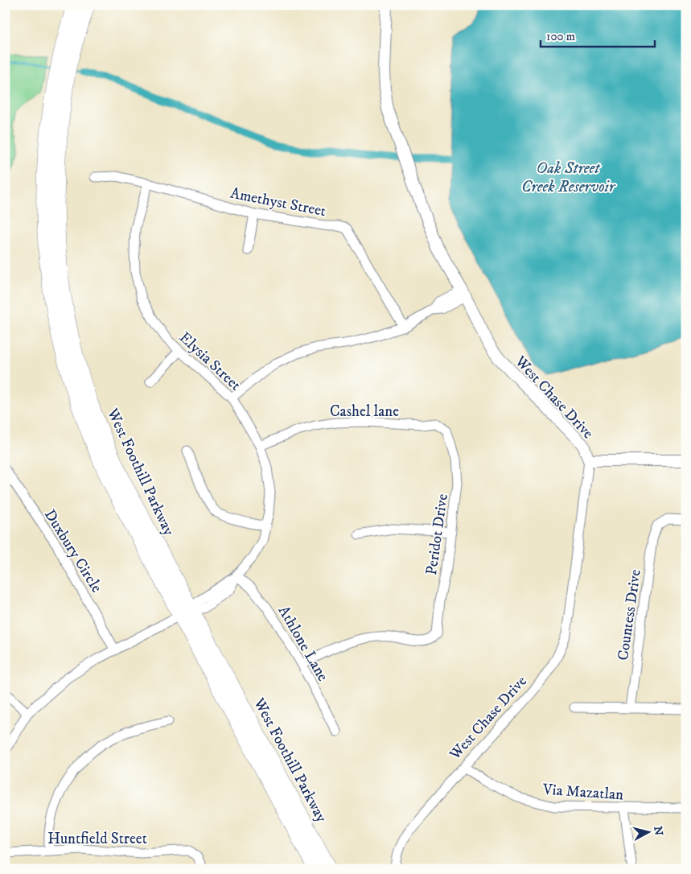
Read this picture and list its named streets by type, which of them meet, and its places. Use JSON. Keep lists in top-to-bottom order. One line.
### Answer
{"streets":{"main road":["West Foothill Parkway"],"street":["Amethyst Street","Elysia Street","West Chase Drive","Cashel lane","Peridot Drive","Duxbury Circle","Countess Drive","Athlone Lane","Via Mazatlan","Huntfield Street"]},"crossings":[["Amethyst Street","Elysia Street"],["Elysia Street","Cashel lane"],["Elysia Street","West Foothill Parkway"],["Elysia Street","Duxbury Circle"],["Elysia Street","Athlone Lane"],["West Chase Drive","Via Mazatlan"],["Cashel lane","Peridot Drive"],["Peridot Drive","Athlone Lane"]],"water":["Oak Street Creek Reservoir"],"scale_bar":"100 m","north":"right"}
